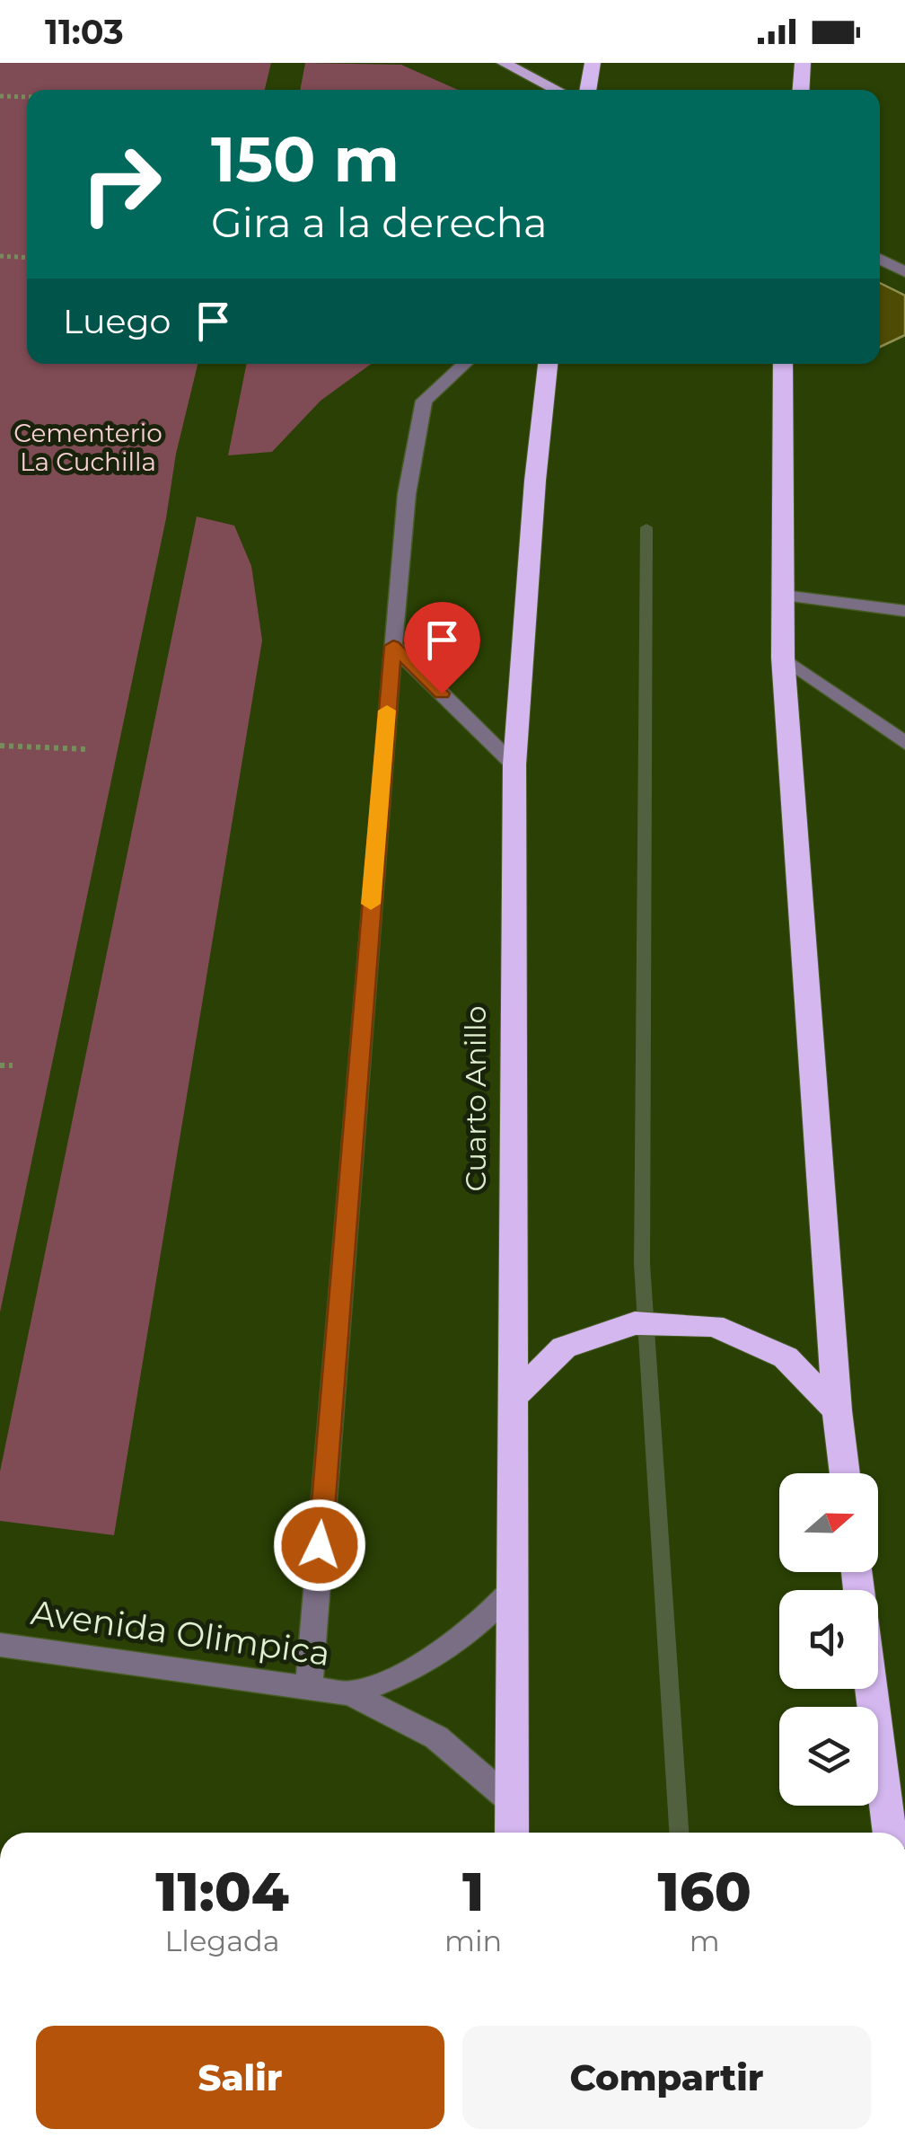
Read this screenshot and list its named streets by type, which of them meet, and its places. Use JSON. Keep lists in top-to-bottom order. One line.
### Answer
{"streets":{"highway":["Cuarto Anillo"],"street":["Avenida Olimpica"]},"crossings":[["Cuarto Anillo","Avenida Olimpica"]],"parks":["Cementerio La Cuchilla"],"north":"right","page":{"status":"11:03","turn":["150 m","Gira a la derecha"],"then":"Luego","eta":["11:04","Llegada","1","min","160","m"],"buttons":["Salir","Compartir"]}}
